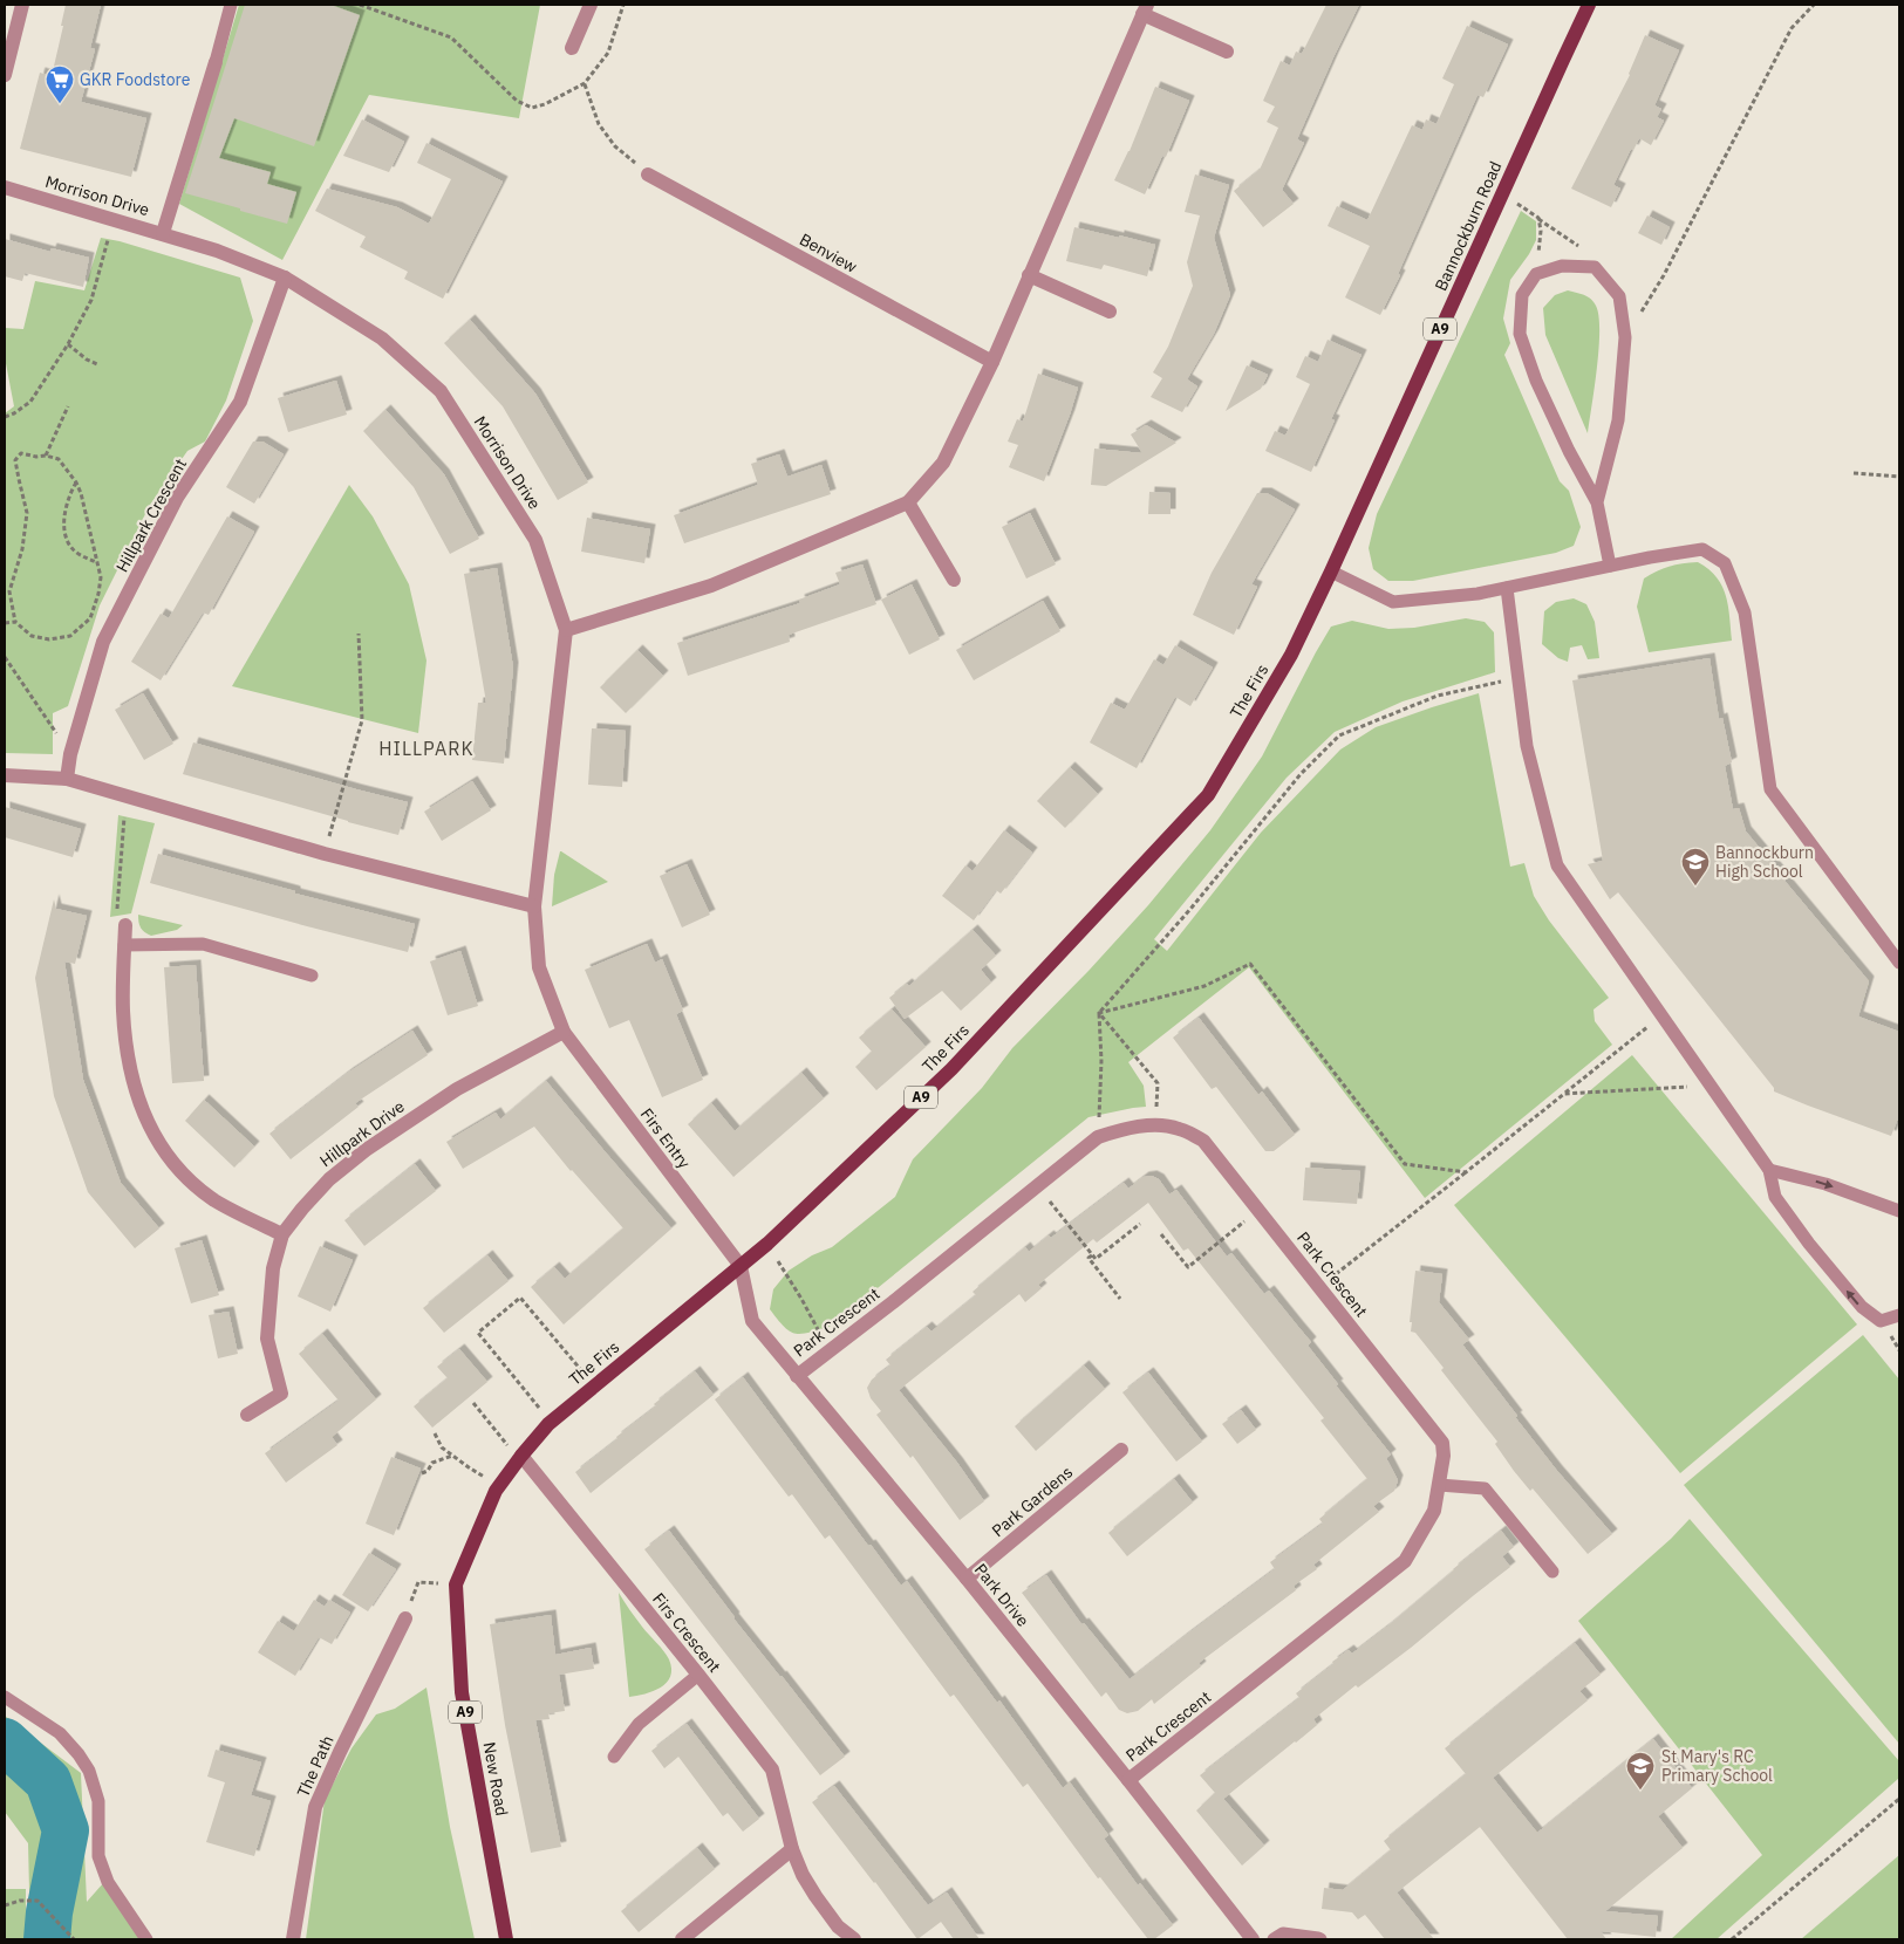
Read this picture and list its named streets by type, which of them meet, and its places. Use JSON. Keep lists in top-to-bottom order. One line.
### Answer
{"streets":{"main road":["Bannockburn Road","A9","The Firs","New Road"],"street":["Morrison Drive","Benview","Hillpark Crescent","Hillpark Drive","Firs Entry","Park Crescent","Park Gardens","Park Drive","Firs Crescent","The Path"]},"crossings":[["Morrison Drive","Hillpark Crescent"],["Morrison Drive","Hillpark Drive"],["Morrison Drive","Firs Entry"],["Bannockburn Road","The Firs"],["The Firs","Firs Entry"],["The Firs","Park Drive"],["The Firs","Firs Crescent"],["The Firs","New Road"],["Hillpark Drive","Firs Entry"],["Firs Entry","Park Drive"],["Park Crescent","Park Drive"],["Park Gardens","Park Drive"]],"districts":["HILLPARK"],"places":{"supermarket":["GKR Foodstore"],"school or university":["Bannockburn High School","St Mary's RC Primary School"]}}
